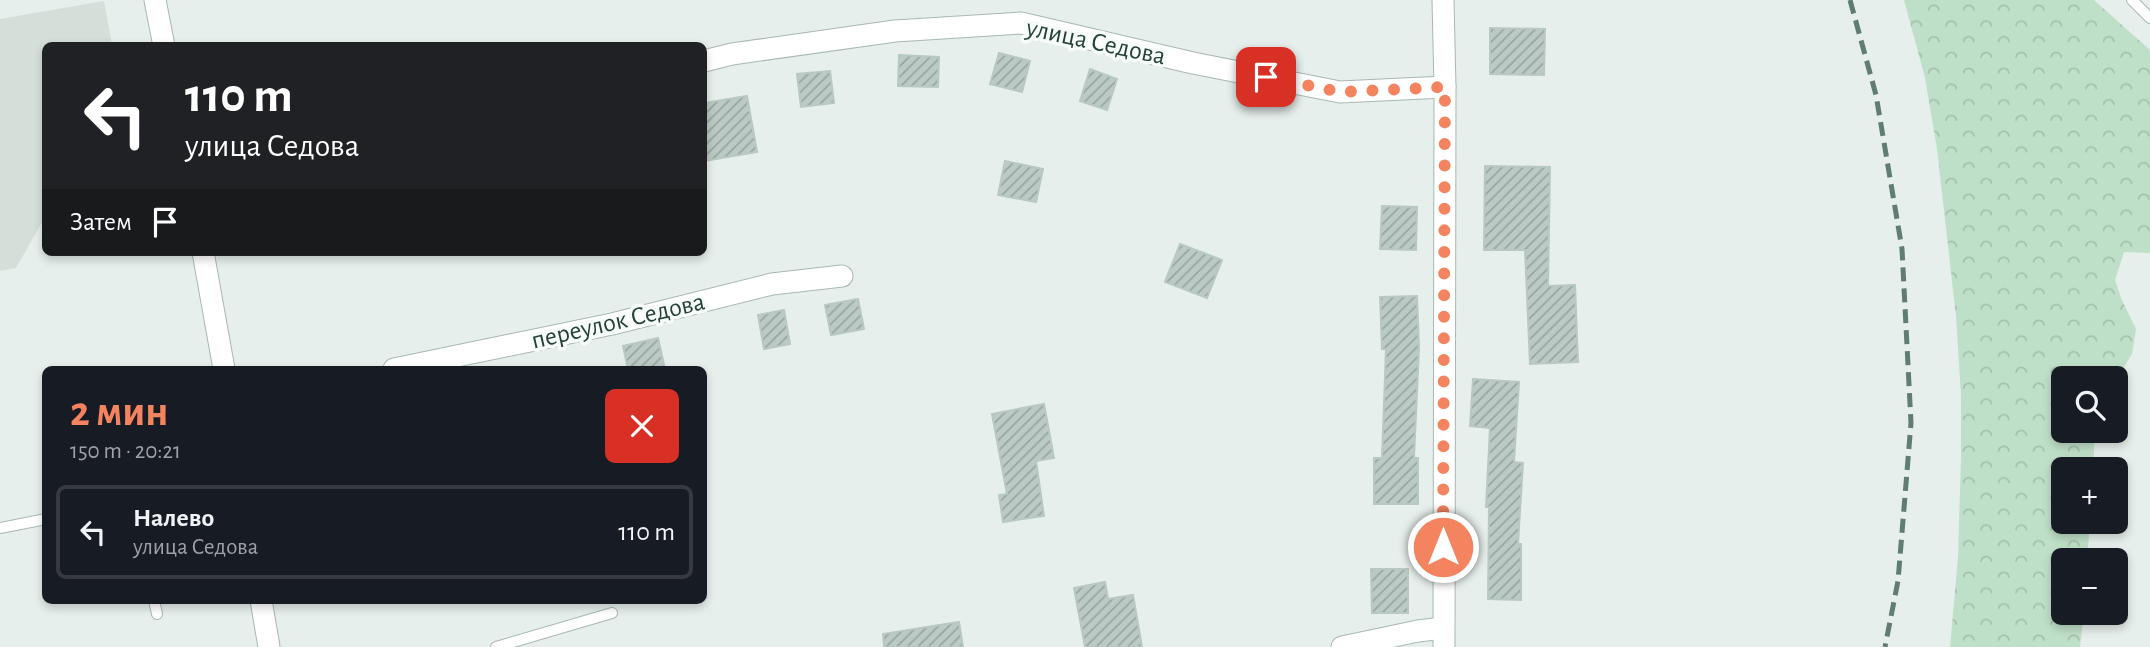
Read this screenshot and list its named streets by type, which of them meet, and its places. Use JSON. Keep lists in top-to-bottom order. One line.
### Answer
{"streets":{"street":["улица Седова","переулок Седова"]},"page":{"turn":["110 m","улица Седова"],"then":"Затем","map_buttons":["+","−"],"heading":["2 мин","150 m · 20:21"],"list":[{"name":"Налево","note":"улица Седова","value":"110 m"}]}}
